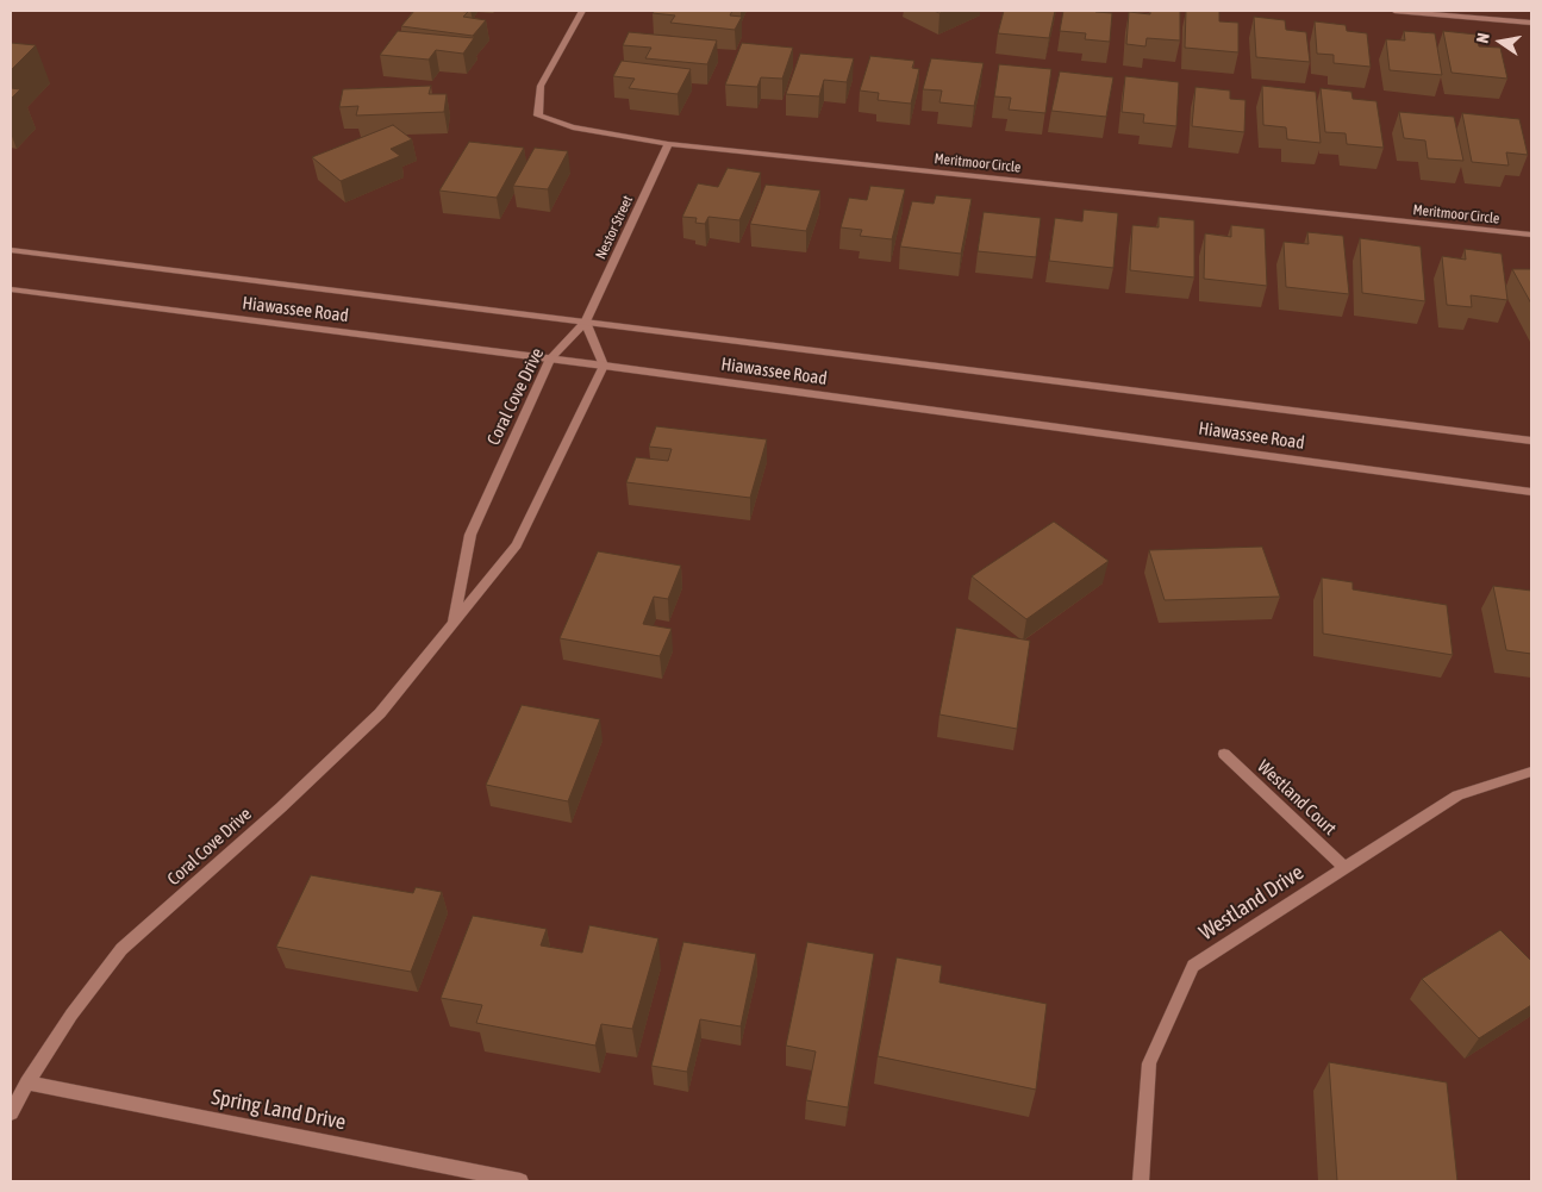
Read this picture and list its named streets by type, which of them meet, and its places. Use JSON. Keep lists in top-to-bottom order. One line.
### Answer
{"streets":{"street":["Meritmoor Circle","Nestor Street","Hiawassee Road","Coral Cove Drive","Westland Court","Westland Drive","Spring Land Drive"]},"crossings":[["Meritmoor Circle","Nestor Street"],["Nestor Street","Hiawassee Road"],["Nestor Street","Coral Cove Drive"],["Hiawassee Road","Coral Cove Drive"],["Coral Cove Drive","Spring Land Drive"],["Westland Court","Westland Drive"]],"north":"left"}
